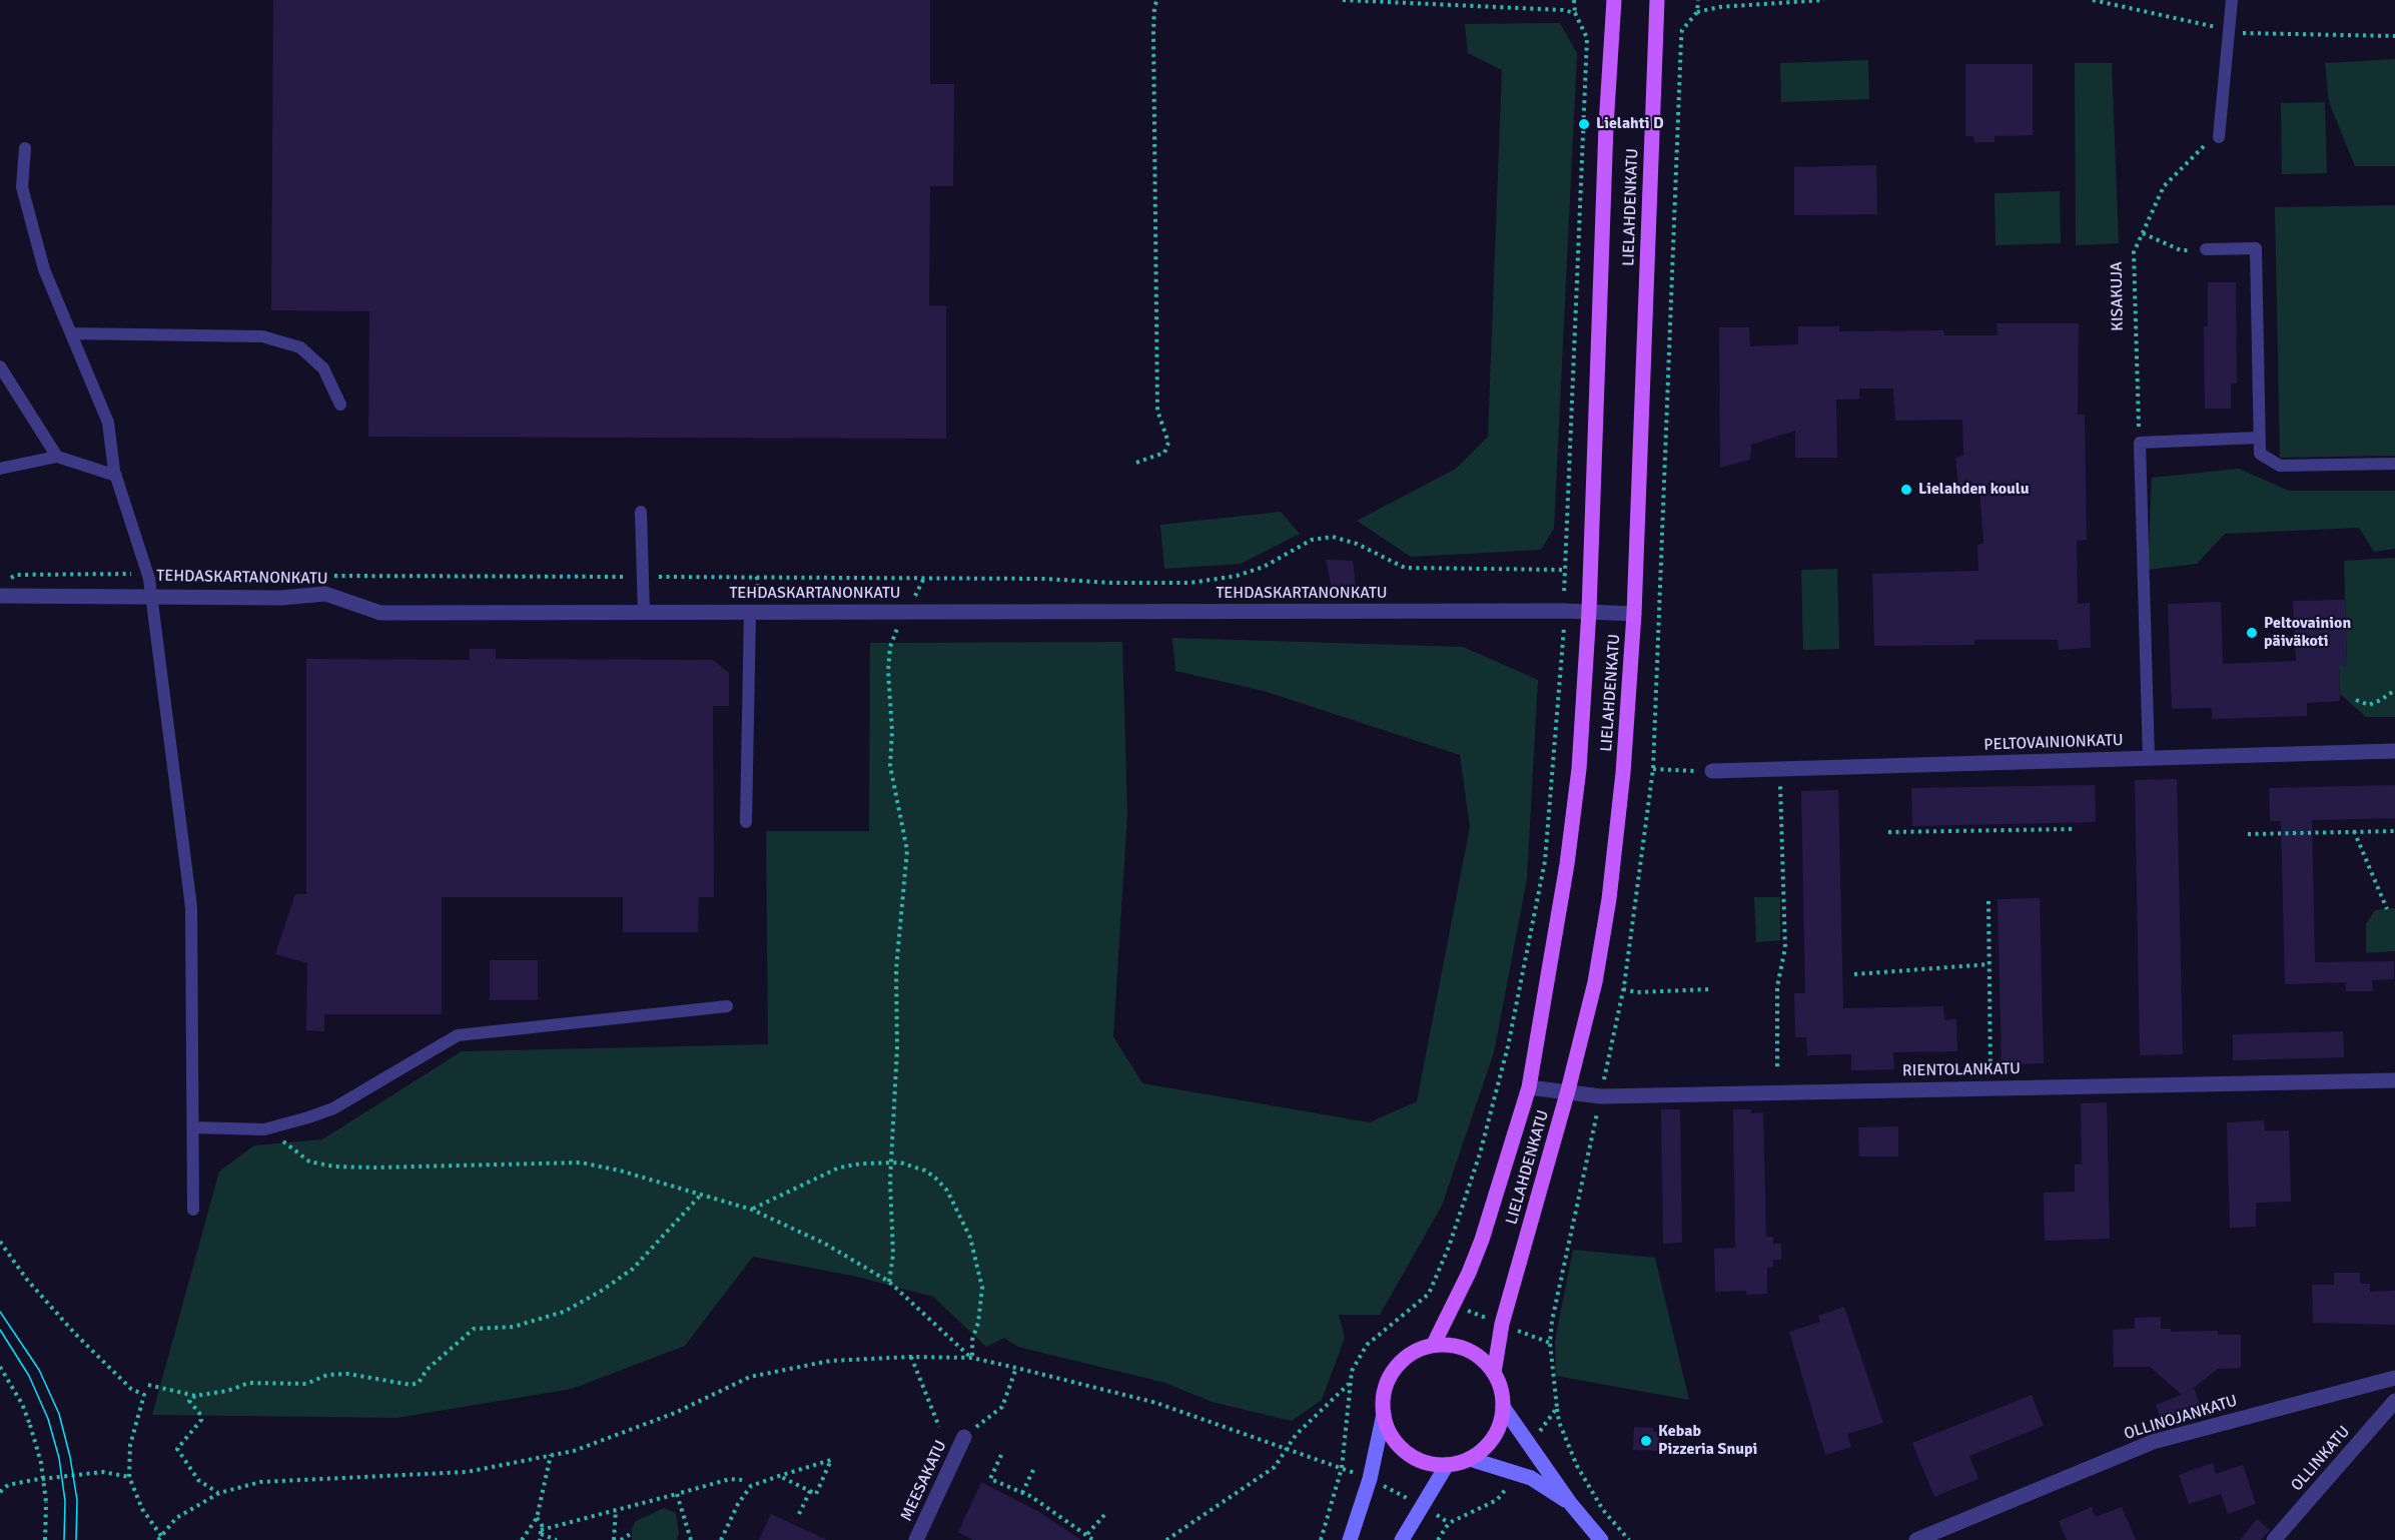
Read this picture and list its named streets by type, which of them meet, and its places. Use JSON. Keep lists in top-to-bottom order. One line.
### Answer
{"streets":{"main road":["LIELAHDENKATU"],"street":["TEHDASKARTANONKATU","PELTOVAINIONKATU","RIENTOLANKATU","OLLINOJANKATU","OLLINKATU","MEESAKATU"],"path":["KISAKUJA"]},"crossings":[["LIELAHDENKATU","TEHDASKARTANONKATU"],["LIELAHDENKATU","RIENTOLANKATU"]],"places":["Lielahti D","Lielahden koulu","Peltovainion päiväkoti","Kebab Pizzeria Snupi"]}
